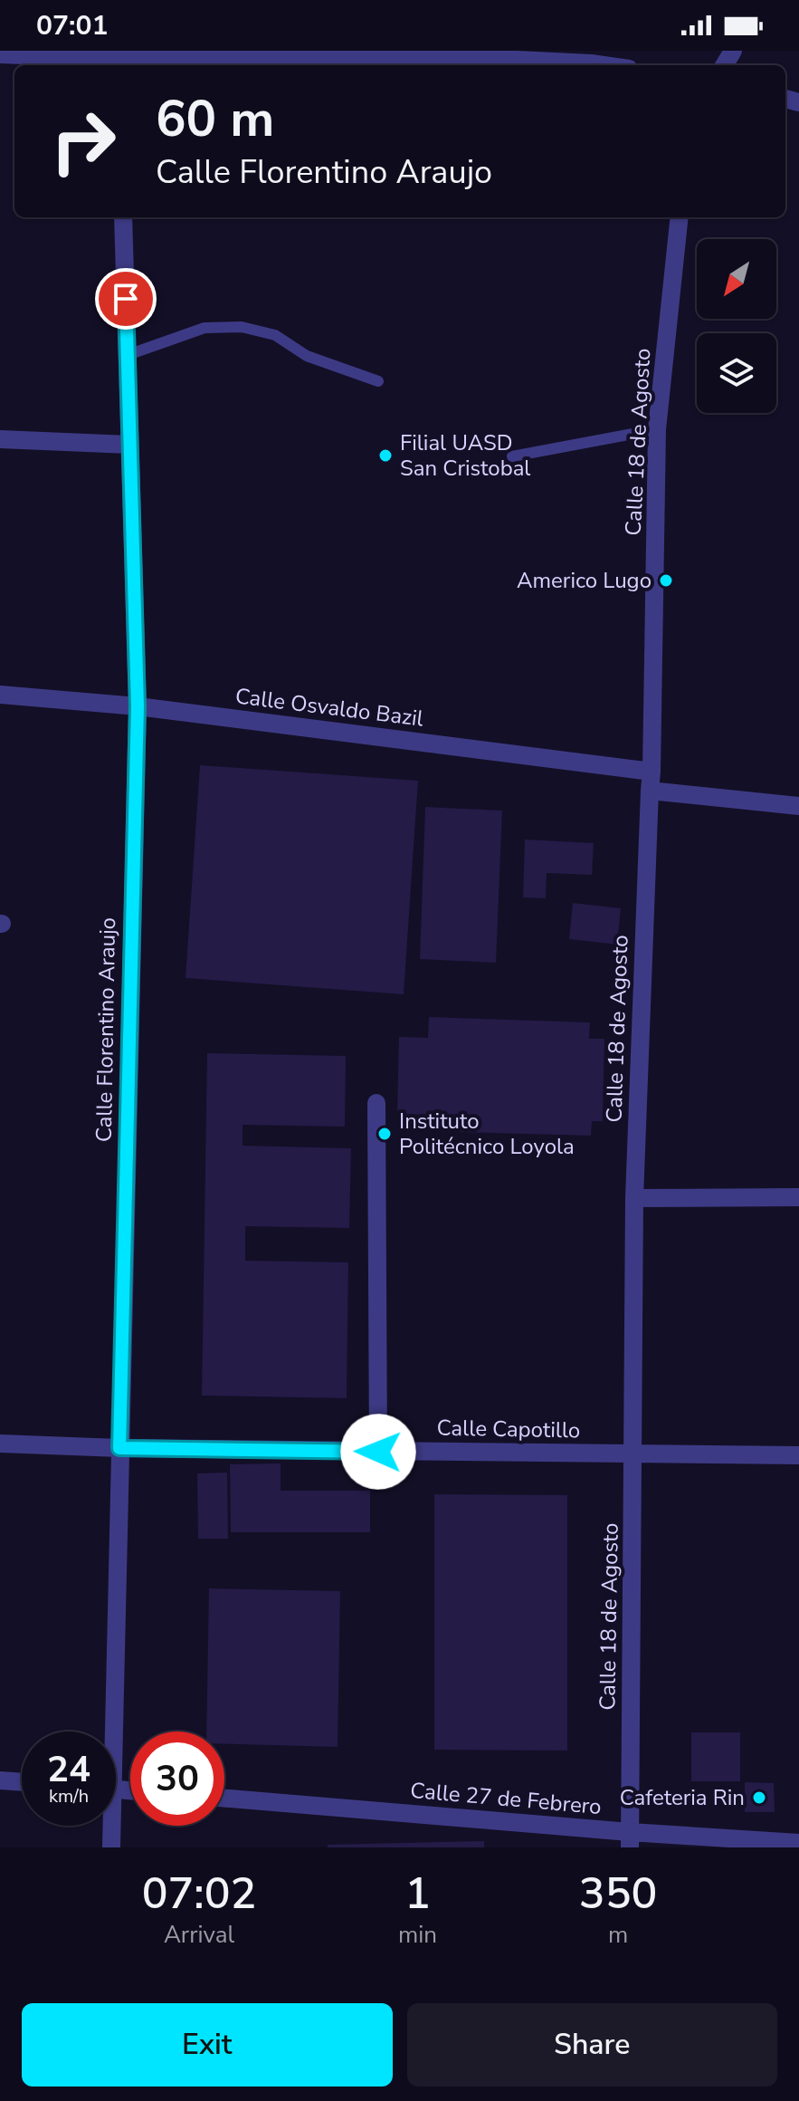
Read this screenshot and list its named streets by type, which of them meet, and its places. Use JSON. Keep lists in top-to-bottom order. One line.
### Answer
{"streets":{"street":["Calle 18 de Agosto","Calle Osvaldo Bazil","Calle Florentino Araujo","Calle Capotillo","Calle 27 de Febrero"]},"crossings":[["Calle 18 de Agosto","Calle Osvaldo Bazil"],["Calle 18 de Agosto","Calle Capotillo"],["Calle 18 de Agosto","Calle 27 de Febrero"],["Calle Osvaldo Bazil","Calle Florentino Araujo"],["Calle Florentino Araujo","Calle Capotillo"]],"places":["Filial UASD San Cristobal","Americo Lugo","Instituto Politécnico Loyola","Cafeteria Rin"],"north":"bottom left","page":{"status":"07:01","turn":["60 m","Calle Florentino Araujo"],"speed":"24 km/h","limit":"30","eta":["07:02","Arrival","1","min","350","m"],"buttons":["Exit","Share"]}}
